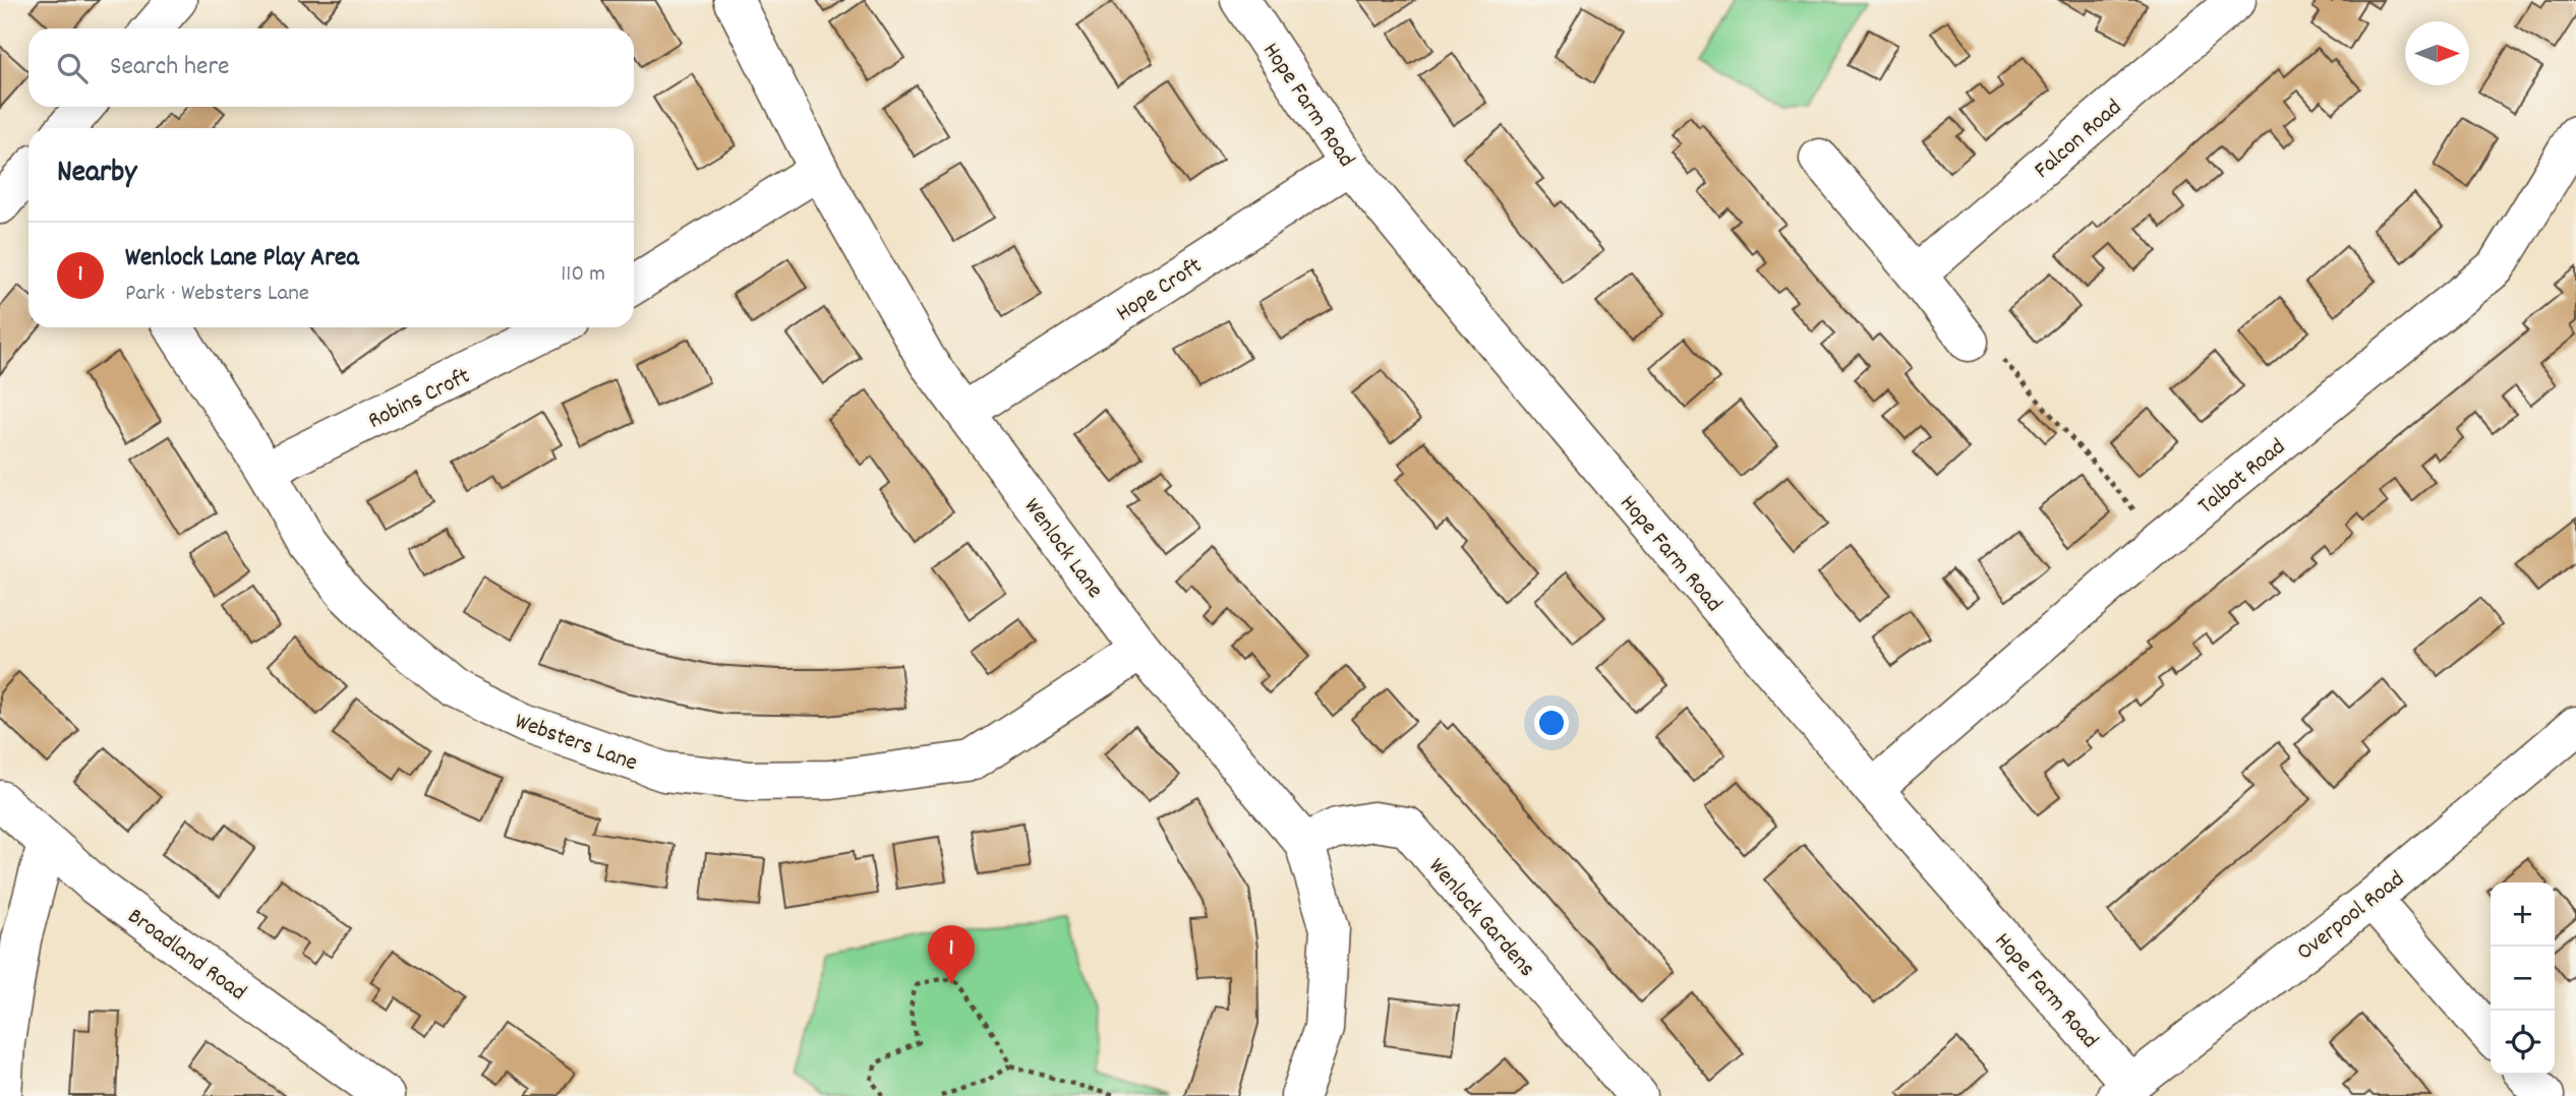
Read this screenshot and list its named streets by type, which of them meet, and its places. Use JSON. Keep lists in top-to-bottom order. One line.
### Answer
{"streets":{"street":["Hope Farm Road","Falcon Road","Hope Croft","Robins Croft","Talbot Road","Wenlock Lane","Websters Lane","Overpool Road","Wenlock Gardens","Broadland Road"]},"crossings":[["Hope Farm Road","Hope Croft"],["Hope Farm Road","Talbot Road"],["Hope Farm Road","Overpool Road"],["Hope Croft","Wenlock Lane"],["Robins Croft","Websters Lane"],["Wenlock Lane","Websters Lane"],["Wenlock Lane","Wenlock Gardens"]],"north":"right","page":{"search":"Search here","heading":"Nearby","list":[{"mark":"1","name":"Wenlock Lane Play Area","note":"Park · Websters Lane","value":"110 m"}],"map_buttons":["+","−"],"pins":"1"}}
